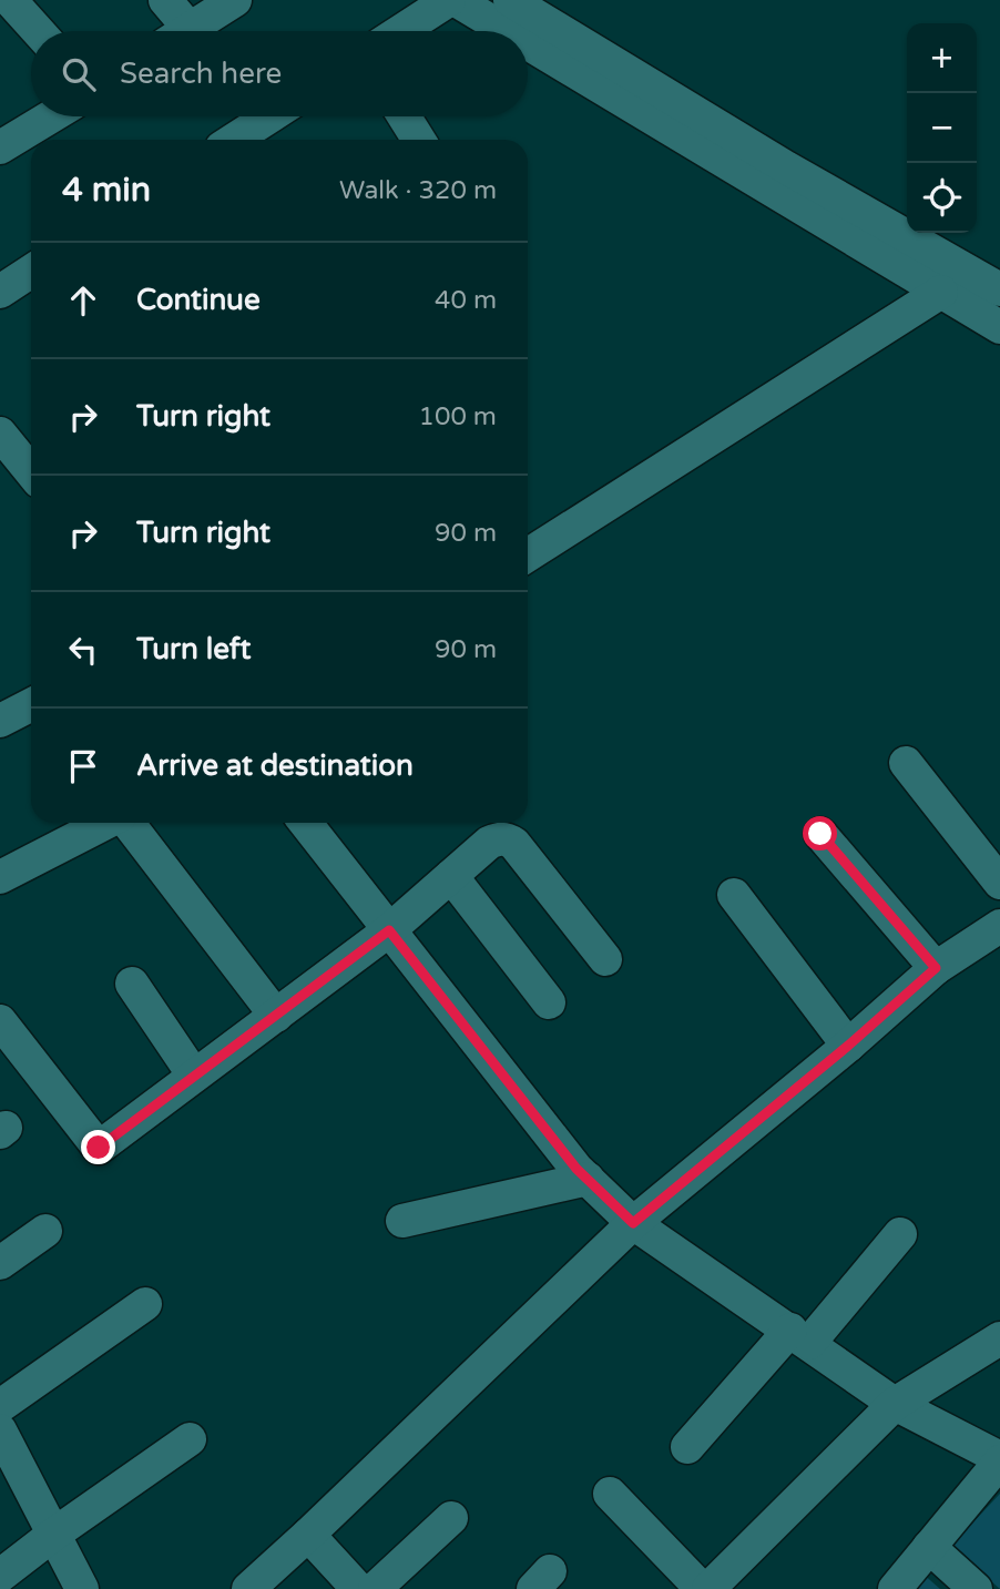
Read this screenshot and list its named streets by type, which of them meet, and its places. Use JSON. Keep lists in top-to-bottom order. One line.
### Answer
{"page":{"map_buttons":["+","−"],"search":"Search here","heading":["4 min","Walk · 320 m"],"list":[["Continue","40 m"],["Turn right","100 m"],["Turn right","90 m"],["Turn left","90 m"],"Arrive at destination"]}}
